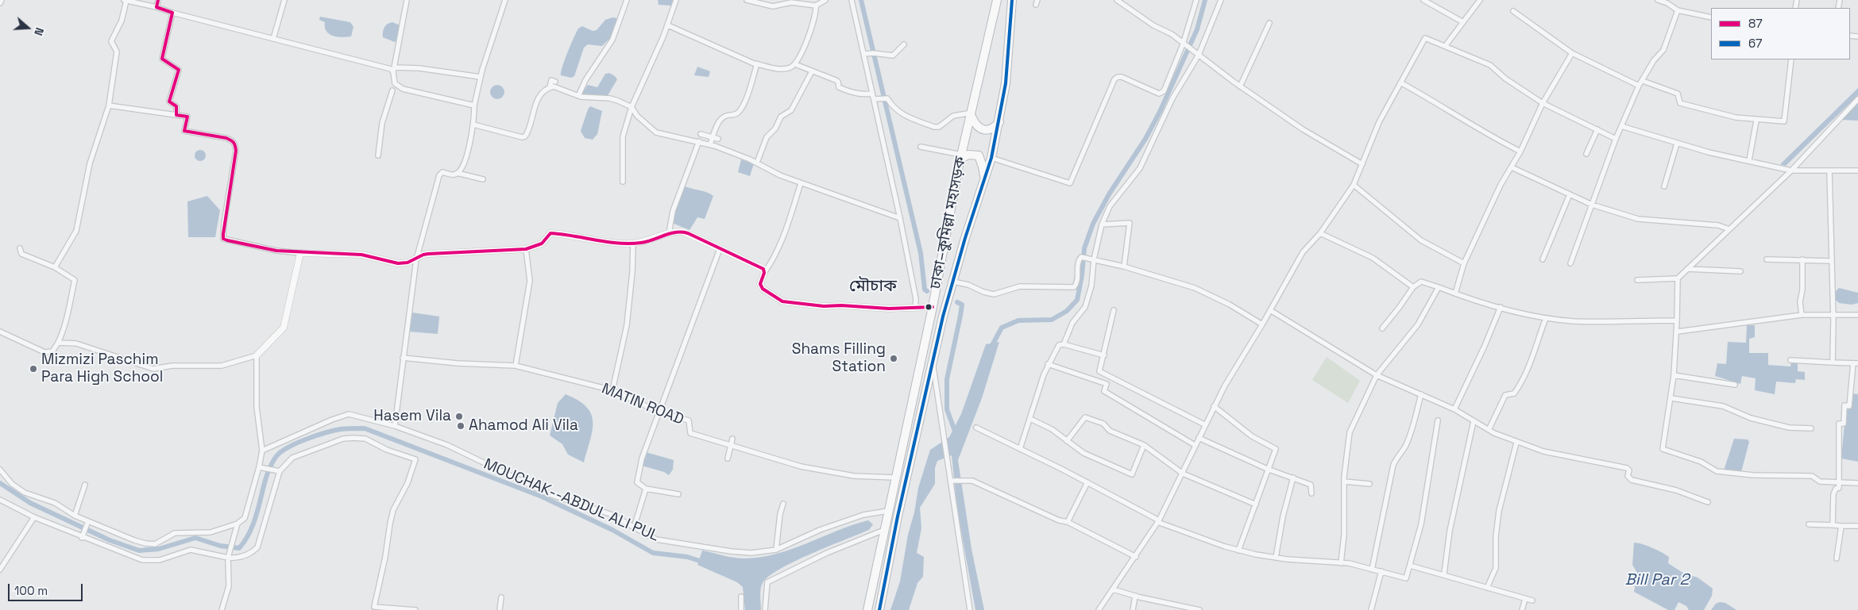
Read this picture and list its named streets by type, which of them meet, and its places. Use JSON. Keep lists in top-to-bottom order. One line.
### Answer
{"streets":{"highway":["ঢাকা–কুমিল্লা মহাসড়ক"],"street":["MATIN ROAD","MOUCHAK--ABDUL ALI PUL"]},"crossings":[["ঢাকা–কুমিল্লা মহাসড়ক","MATIN ROAD"],["ঢাকা–কুমিল্লা মহাসড়ক","MOUCHAK--ABDUL ALI PUL"]],"districts":["মৌচাক"],"water":["Bill Par 2"],"places":["Shams Filling Station","Mizmizi Paschim Para High School","Hasem Vila","Ahamod Ali Vila"],"lines":["transit line 87","transit line 67"],"legend":["87","67"],"scale_bar":"100 m","north":"right"}
